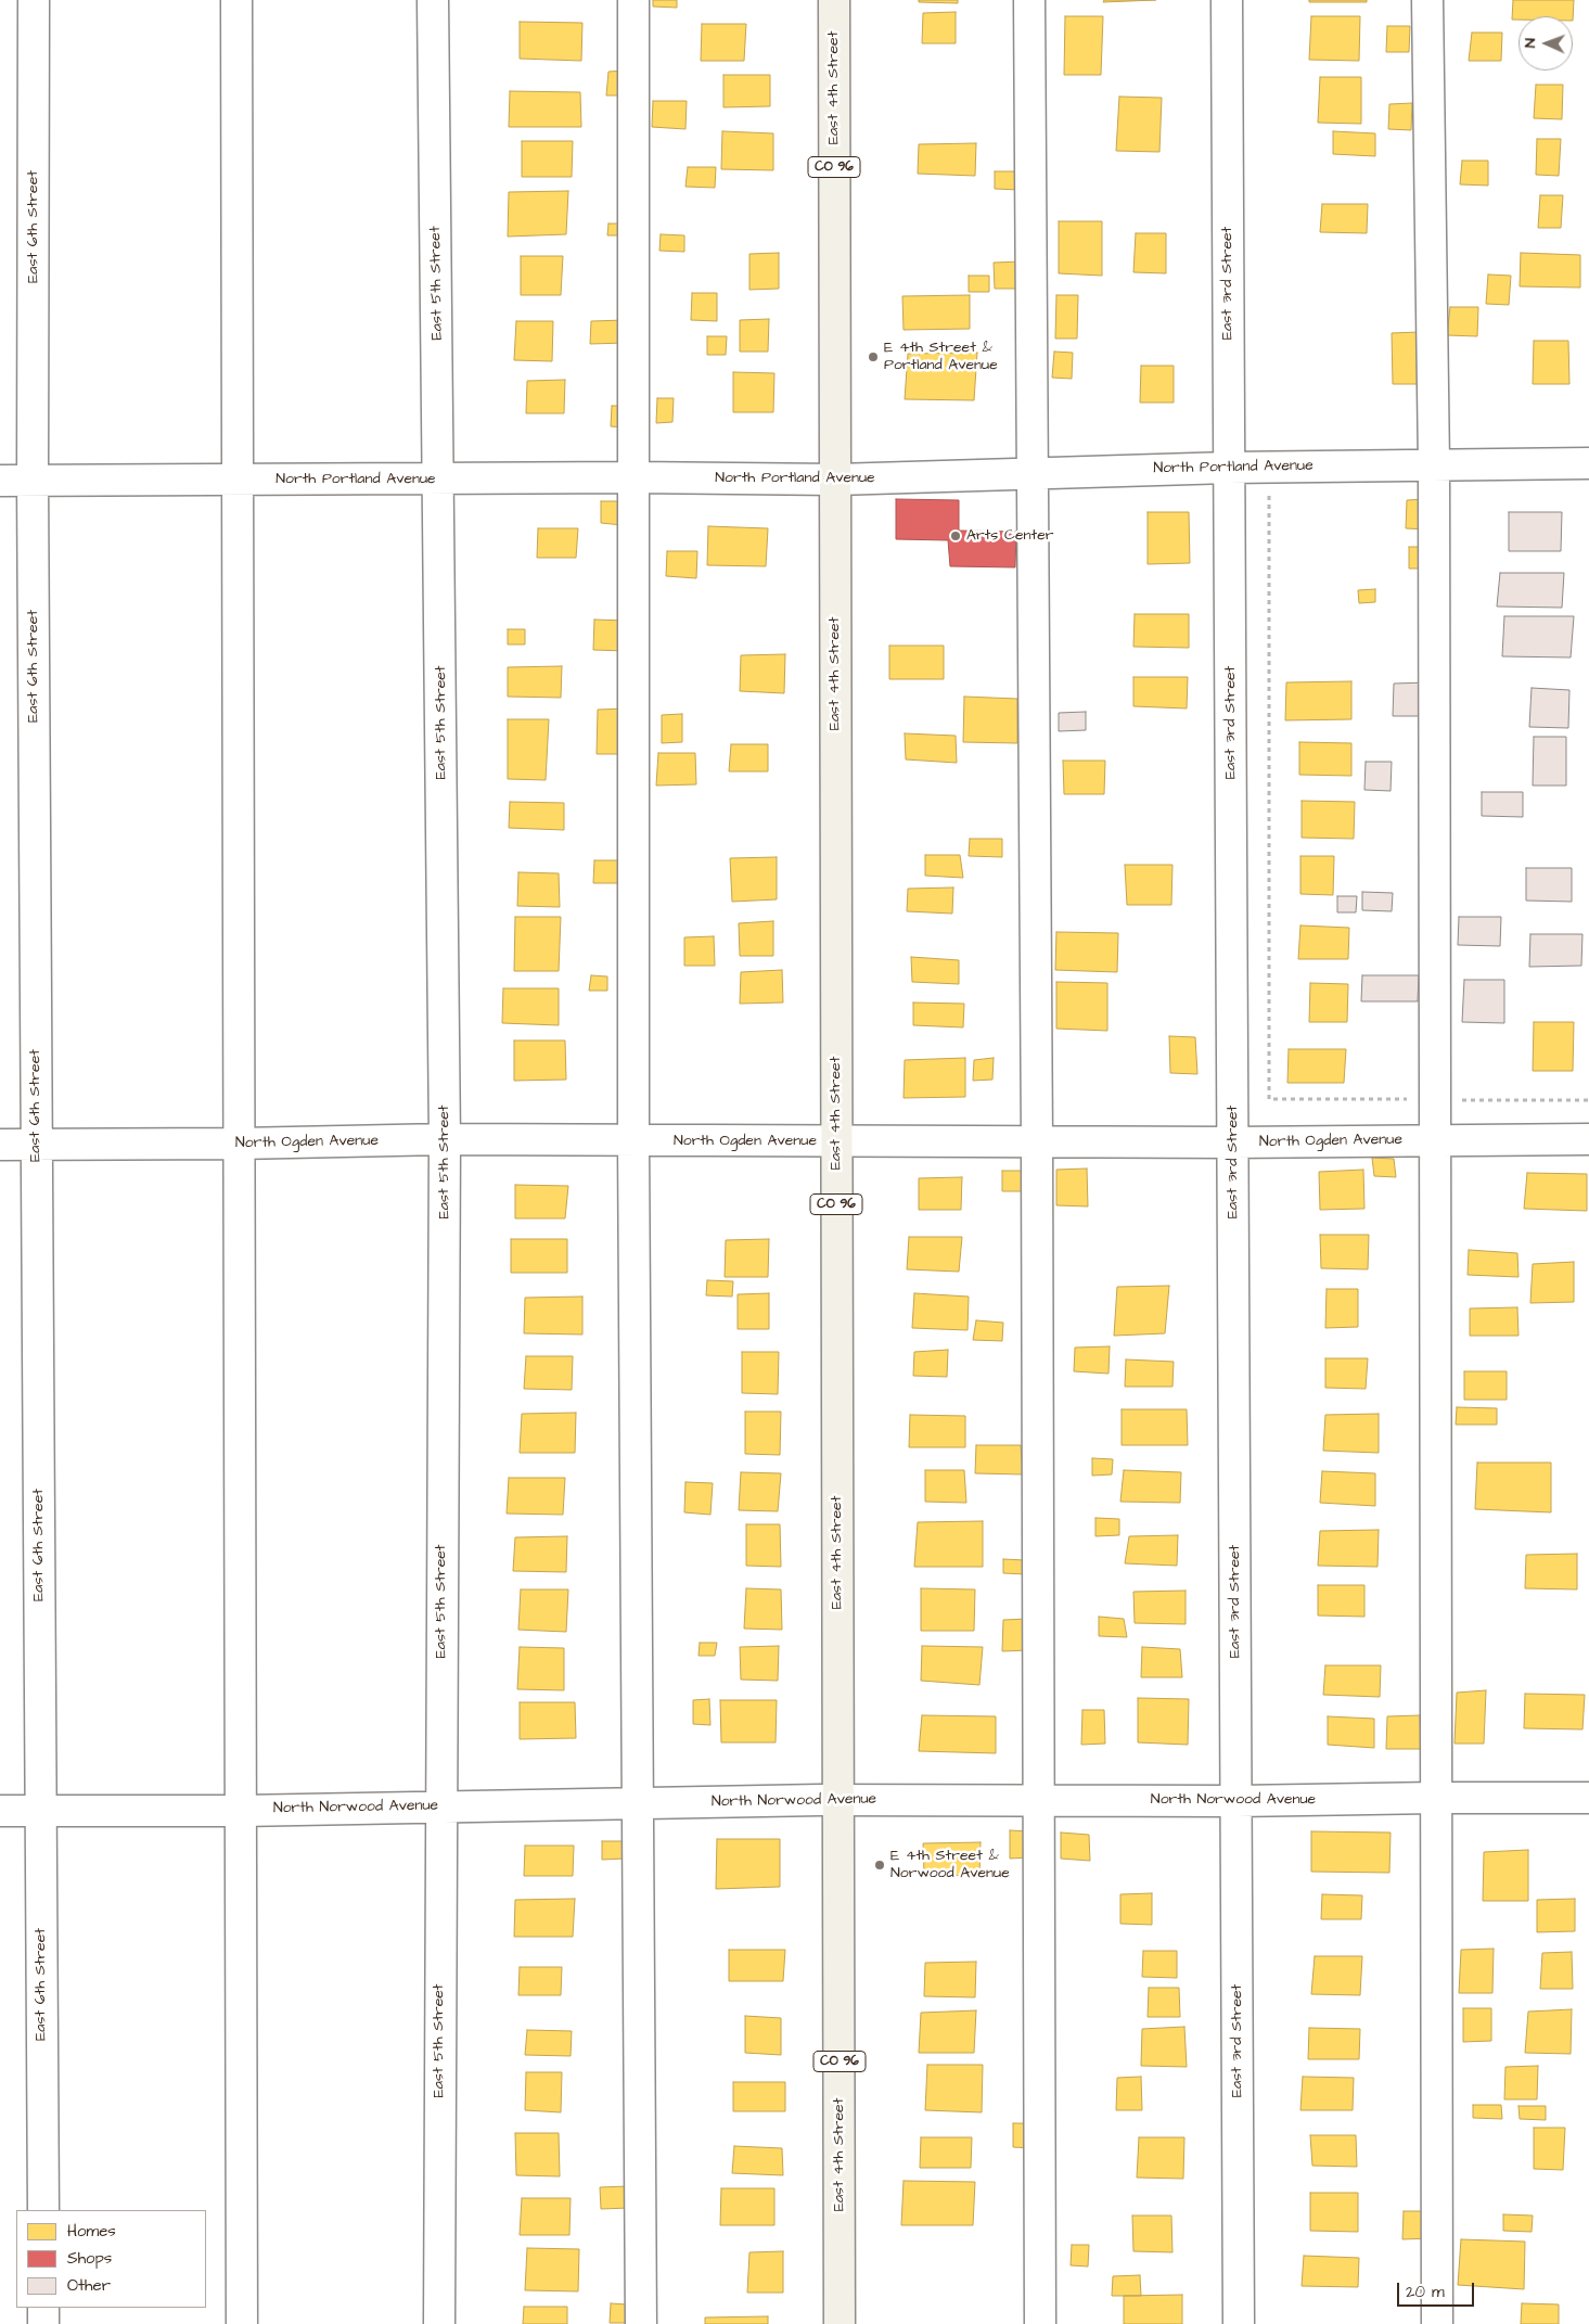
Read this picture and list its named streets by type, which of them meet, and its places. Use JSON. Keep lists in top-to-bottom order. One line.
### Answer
{"streets":{"main road":["East 4th Street","CO 96"],"street":["East 6th Street","East 5th Street","East 3rd Street","North Portland Avenue","North Ogden Avenue","North Norwood Avenue"]},"crossings":[["East 4th Street","North Portland Avenue"],["East 4th Street","North Ogden Avenue"],["East 4th Street","North Norwood Avenue"],["East 6th Street","North Portland Avenue"],["East 6th Street","North Ogden Avenue"],["East 6th Street","North Norwood Avenue"],["East 5th Street","North Portland Avenue"],["East 5th Street","North Ogden Avenue"],["East 5th Street","North Norwood Avenue"],["East 3rd Street","North Portland Avenue"],["East 3rd Street","North Ogden Avenue"],["East 3rd Street","North Norwood Avenue"]],"places":["E 4th Street & Portland Avenue","Arts Center","E 4th Street & Norwood Avenue"],"legend":["Homes","Shops","Other"],"scale_bar":"20 m","north":"left"}
